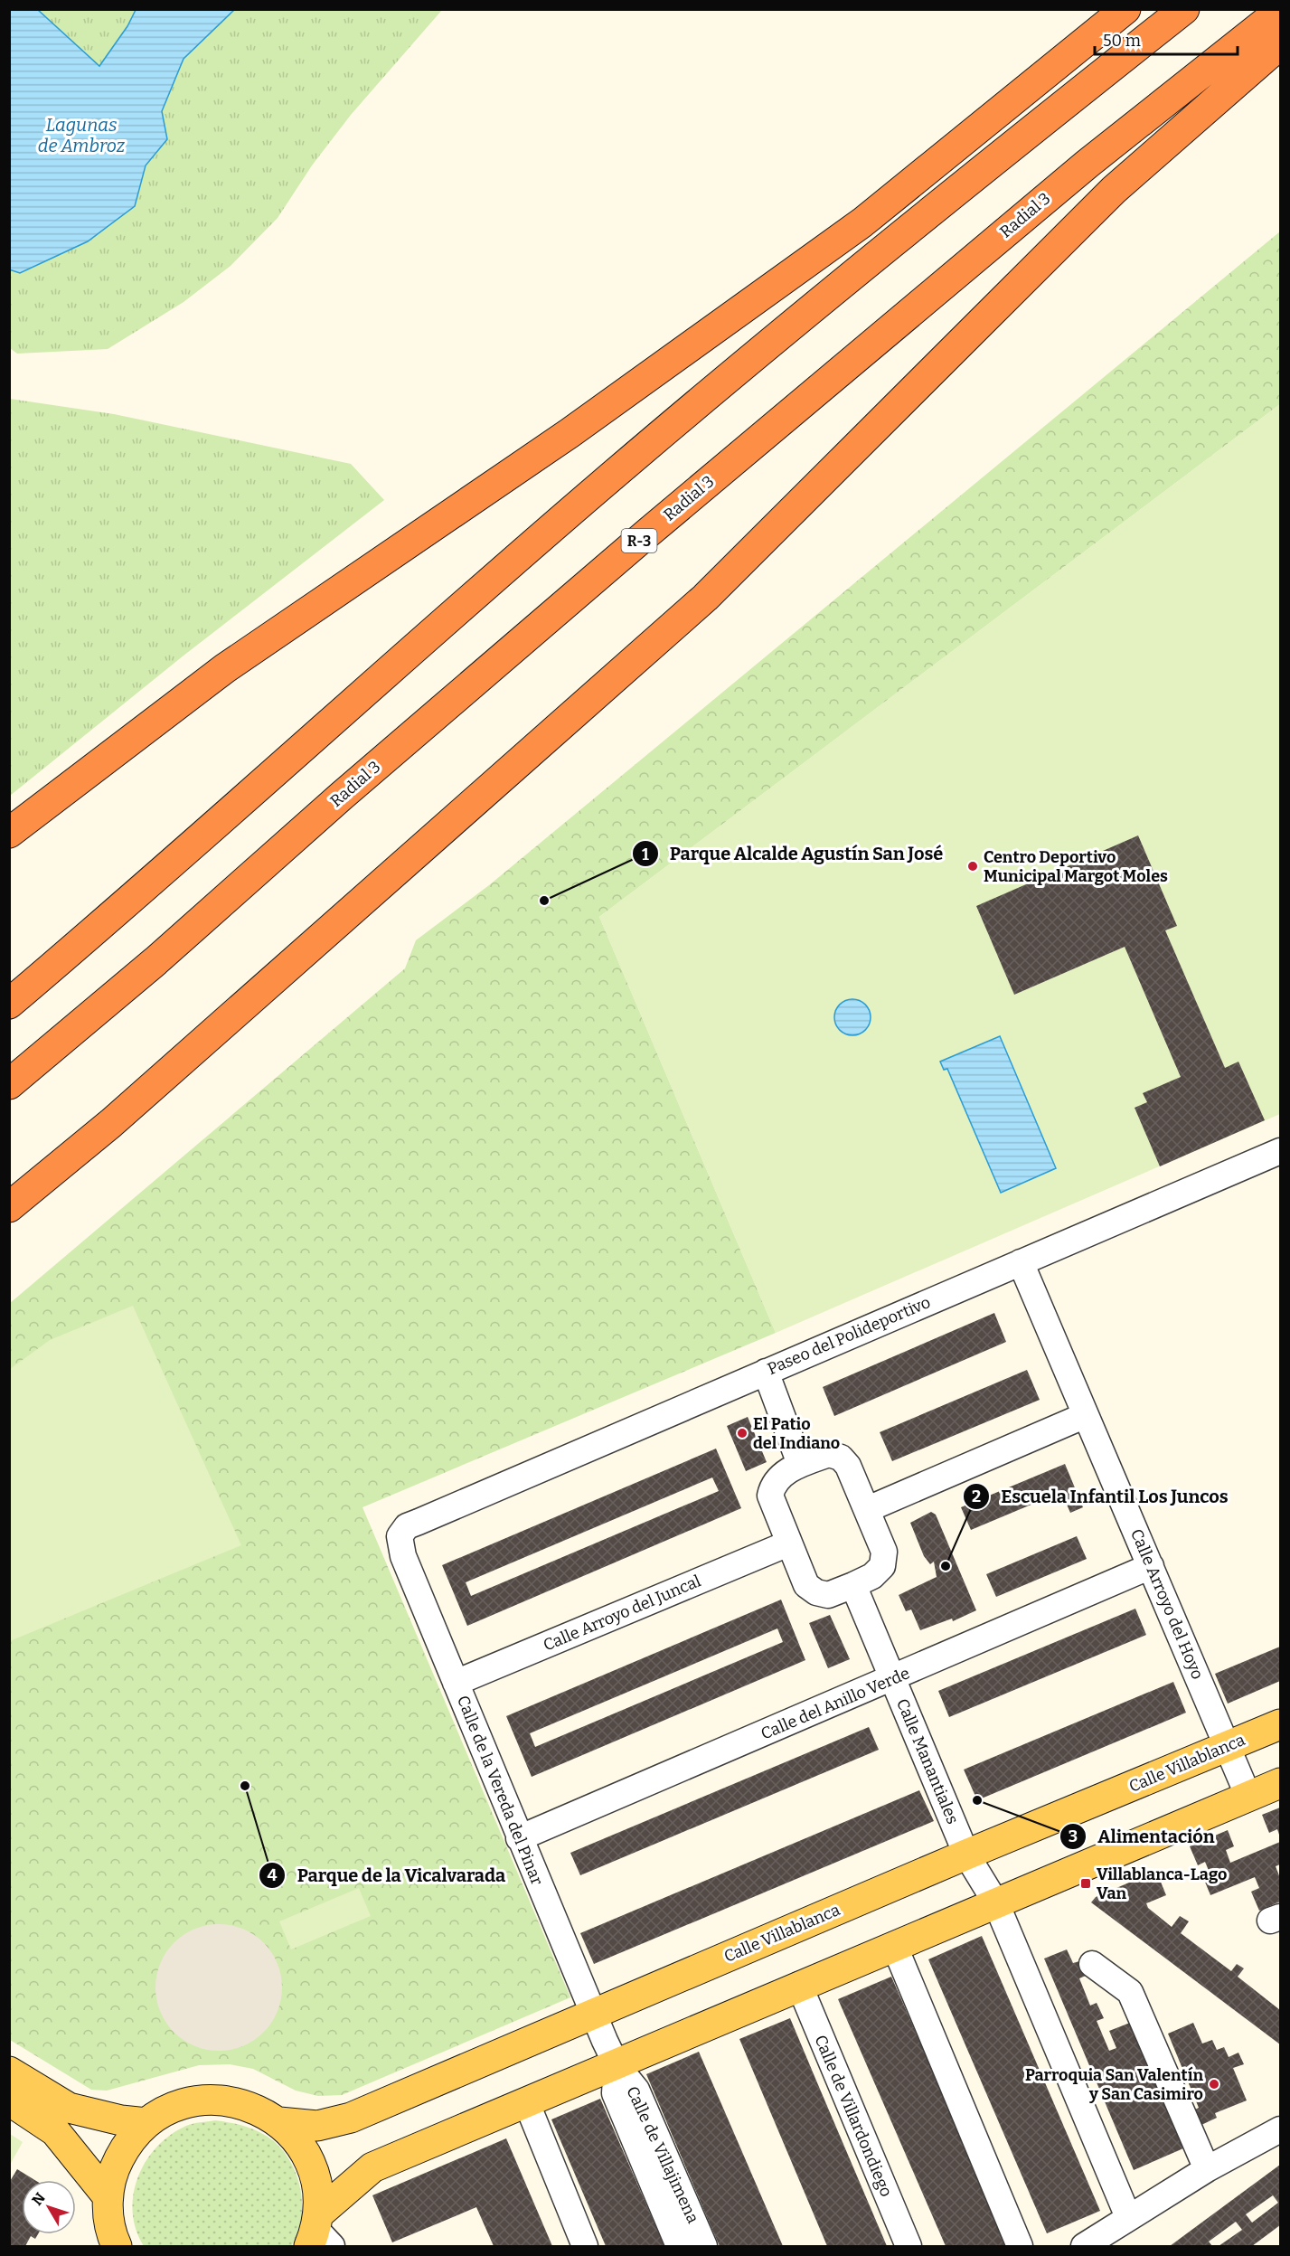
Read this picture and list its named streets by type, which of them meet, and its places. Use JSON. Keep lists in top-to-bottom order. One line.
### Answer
{"streets":{"highway":["Radial 3","R-3"],"main road":["Calle Villablanca"],"street":["Paseo del Polideportivo","Calle Arroyo del Hoyo","Calle Arroyo del Juncal","Calle del Anillo Verde","Calle Manantiales","Calle de la Vereda del Pinar","Calle de Villardondiego","Calle de Villajimena"]},"crossings":[["Paseo del Polideportivo","Calle Arroyo del Hoyo"],["Paseo del Polideportivo","Calle de la Vereda del Pinar"],["Calle Arroyo del Hoyo","Calle del Anillo Verde"],["Calle Arroyo del Hoyo","Calle Villablanca"],["Calle Arroyo del Juncal","Calle Manantiales"],["Calle Arroyo del Juncal","Calle de la Vereda del Pinar"],["Calle del Anillo Verde","Calle Manantiales"],["Calle del Anillo Verde","Calle de la Vereda del Pinar"],["Calle Manantiales","Calle Villablanca"],["Calle Villablanca","Calle de la Vereda del Pinar"],["Calle de la Vereda del Pinar","Calle de Villajimena"]],"water":["Lagunas de Ambroz"],"places":{"other":["Centro Deportivo Municipal Margot Moles","Parque Alcalde Agustín San José","El Patio del Indiano","Escuela Infantil Los Juncos","Parque de la Vicalvarada","Alimentación","Parroquia San Valentín y San Casimiro"],"transit":["Villablanca-Lago Van"]},"scale_bar":"50 m","north":"top left"}
